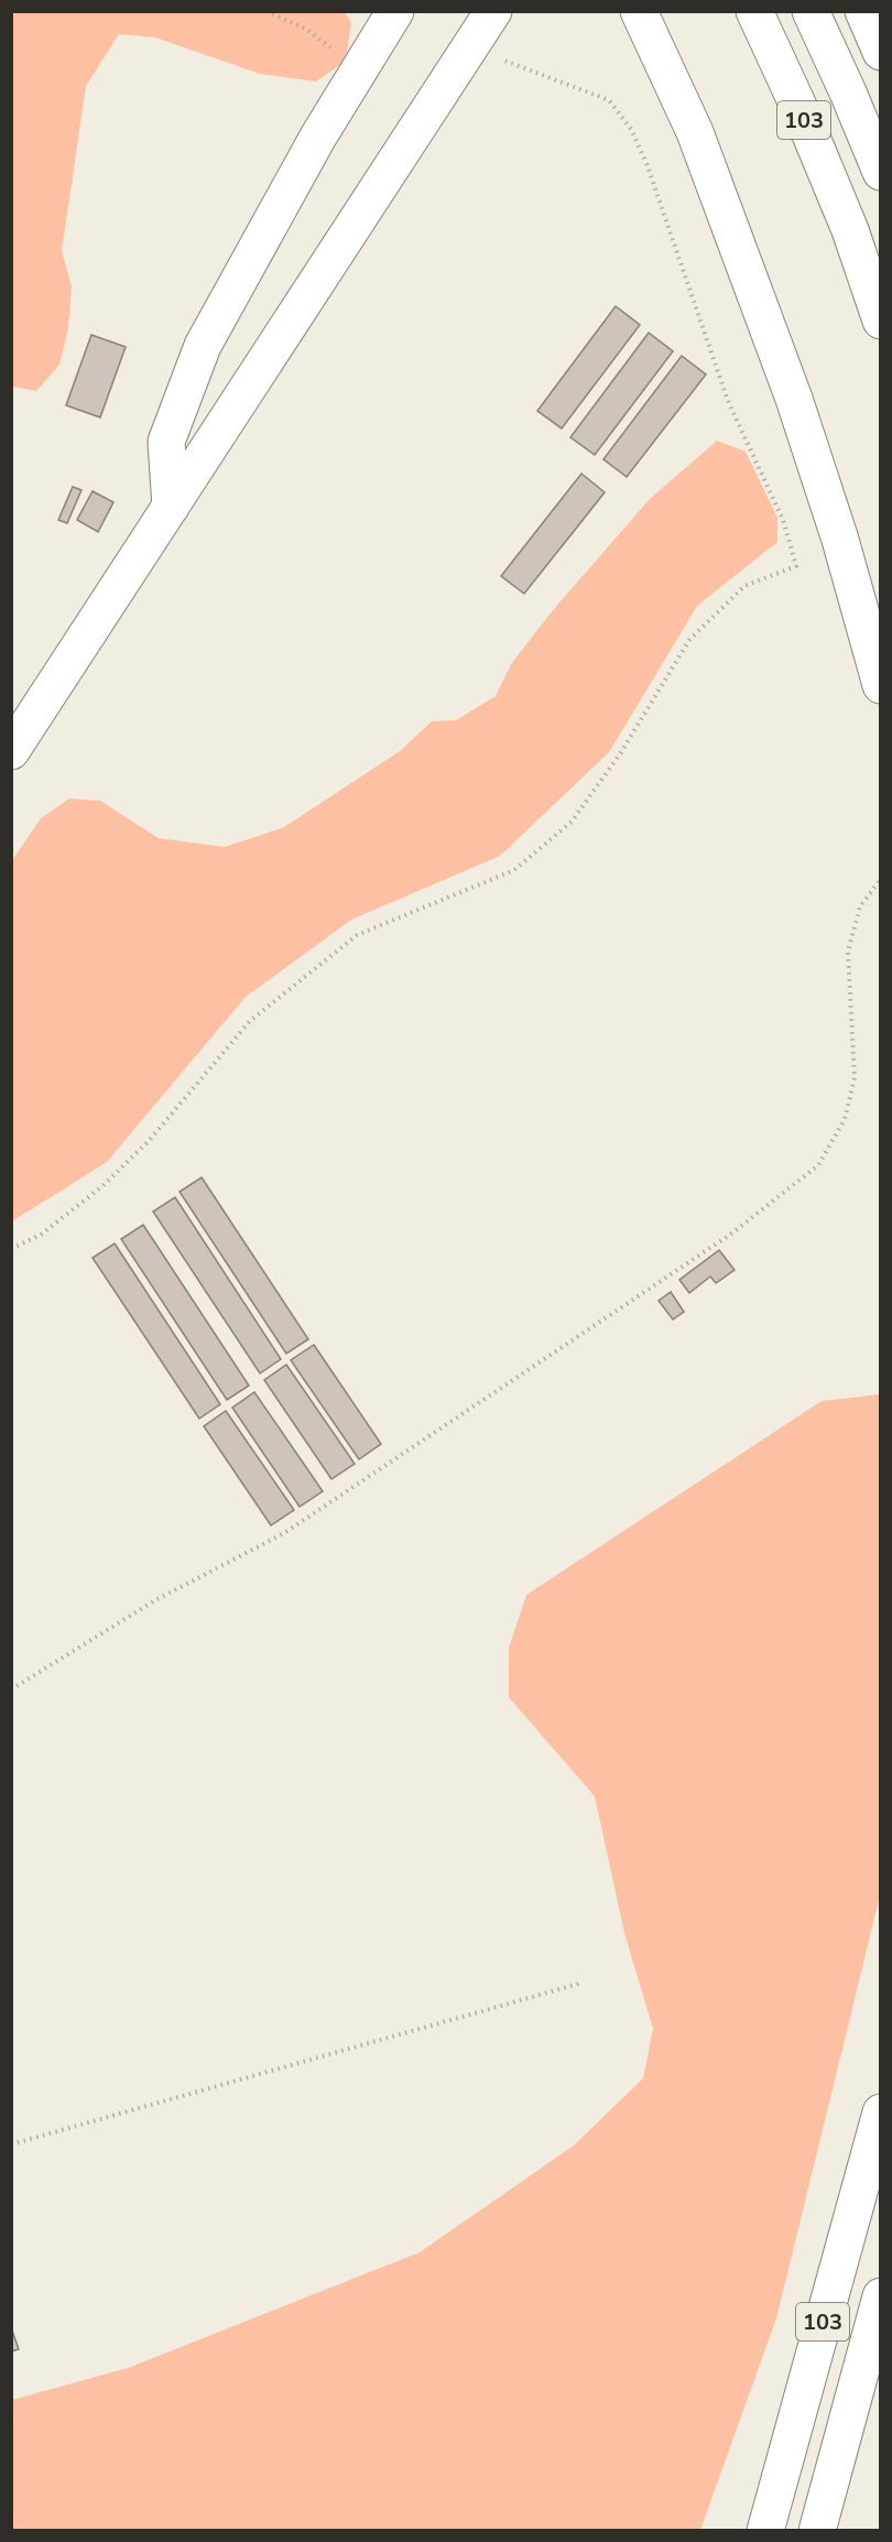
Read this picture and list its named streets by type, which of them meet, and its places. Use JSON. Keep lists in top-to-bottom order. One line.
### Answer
{"streets":{"main road":["103"]}}
